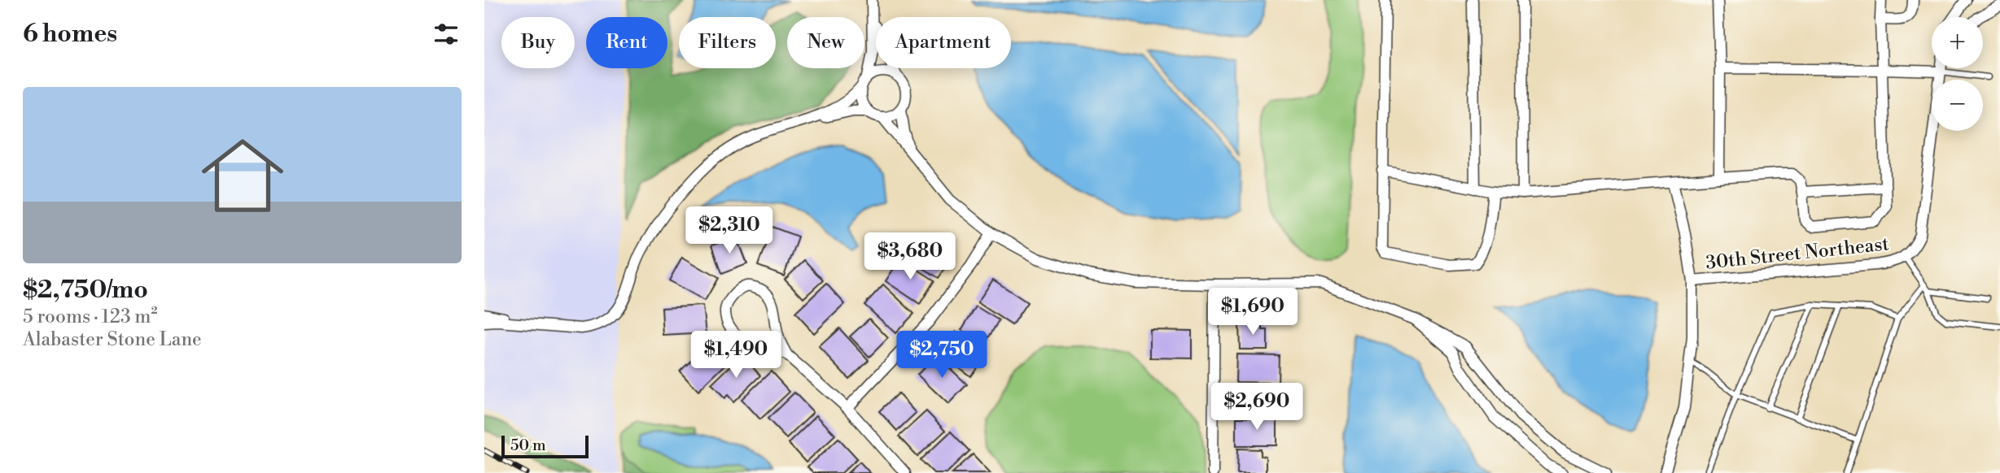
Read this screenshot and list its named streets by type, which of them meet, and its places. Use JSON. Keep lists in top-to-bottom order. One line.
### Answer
{"streets":{"street":["30th Street Northeast"]},"scale_bar":"50 m","page":{"heading":"6 homes","map_buttons":["+","−"],"chip":["Buy","Rent","Filters","New","Apartment"],"list":[{"name":"$2,750/mo","note":"5 rooms · 123 m² · Alabaster Stone Lane"}],"price":["$2,310","$3,680","$1,690","$1,490","$2,750","$2,690"],"scale":"50 m"}}
